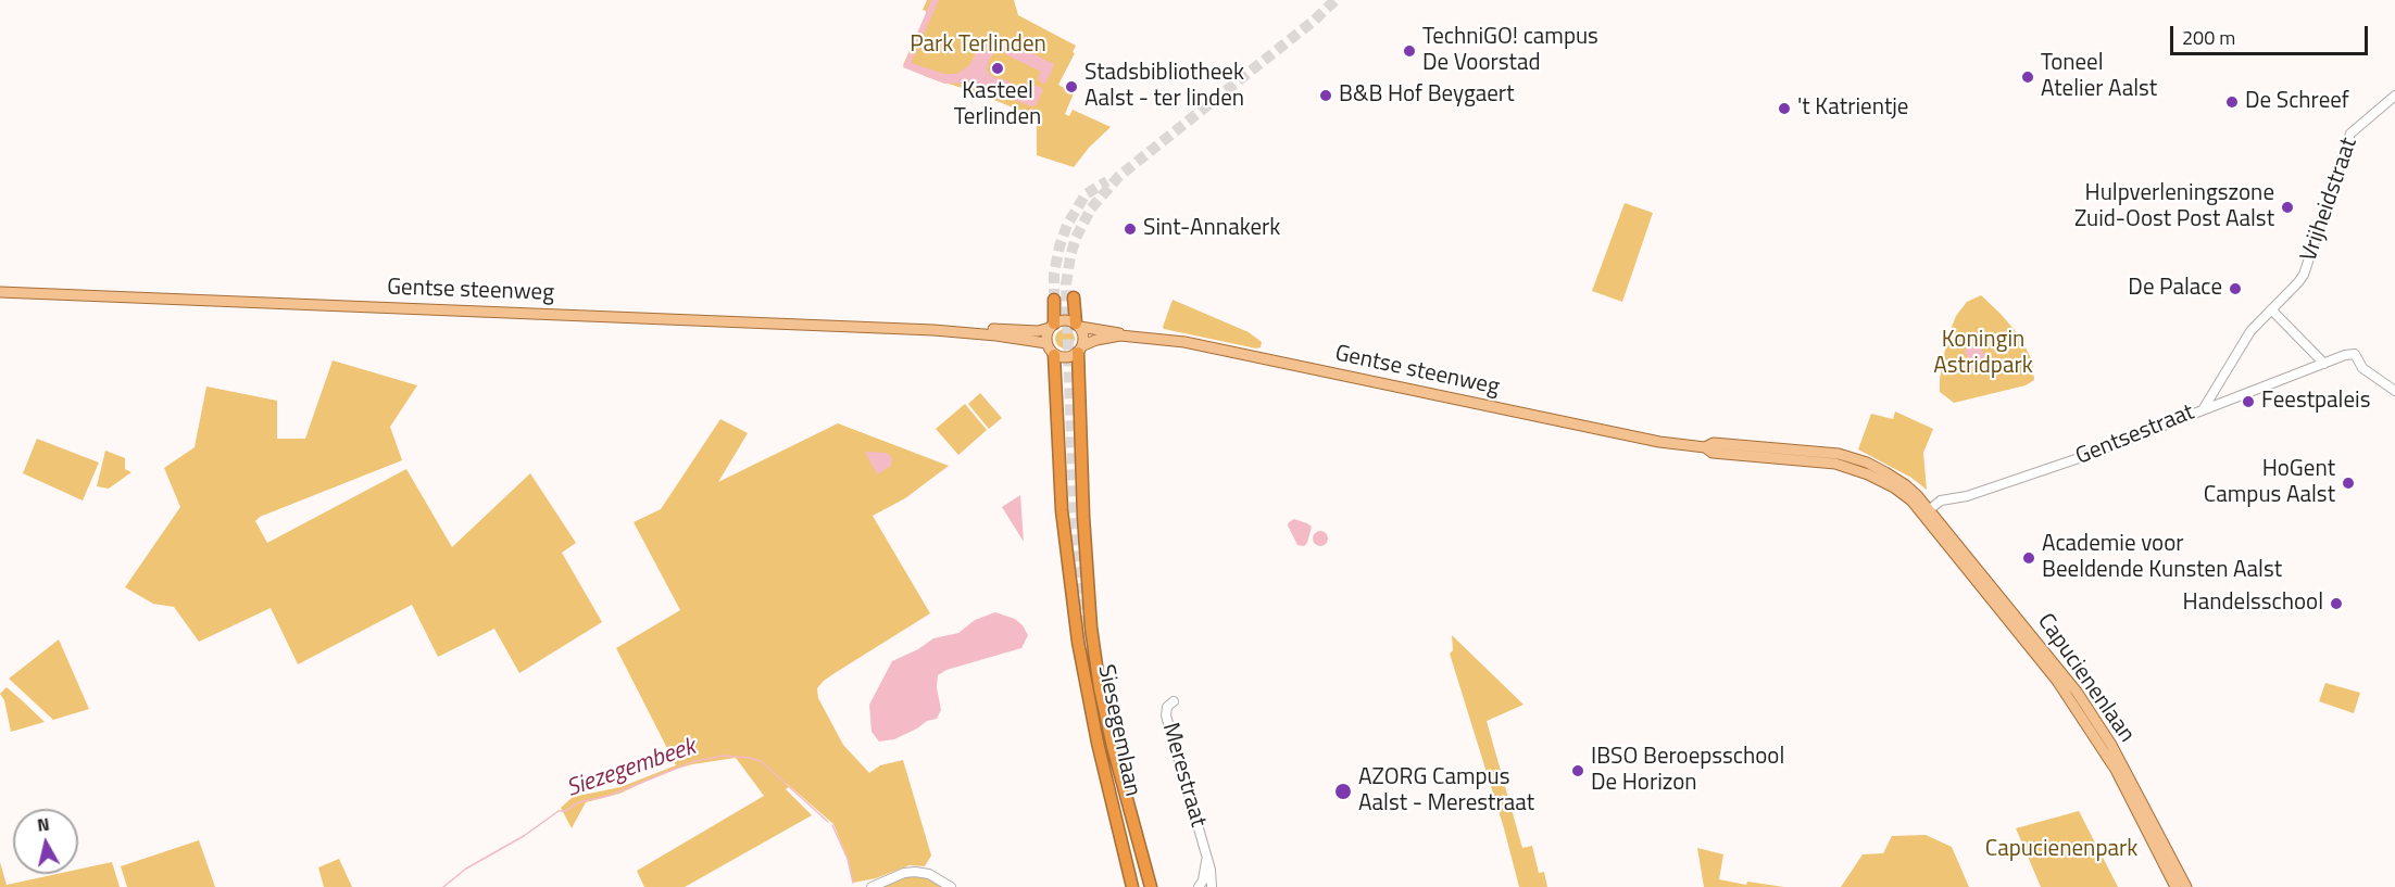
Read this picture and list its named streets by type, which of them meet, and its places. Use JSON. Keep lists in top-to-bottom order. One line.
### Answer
{"streets":{"highway":["Siesegemlaan"],"main road":["Gentse steenweg","Capucienenlaan"],"street":["Vrijheidstraat","Gentsestraat","Merestraat"]},"crossings":[["Vrijheidstraat","Gentsestraat"],["Gentse steenweg","Gentsestraat"],["Gentse steenweg","Capucienenlaan"],["Gentse steenweg","Siesegemlaan"],["Gentsestraat","Capucienenlaan"]],"water":["Siezegembeek"],"parks":["Park Terlinden","Koningin Astridpark","Capucienenpark"],"places":["TechniGO! campus De Voorstad","Kasteel Terlinden","Toneel Atelier Aalst","Stadsbibliotheek Aalst - ter linden","B&B Hof Beygaert","De Schreef","'t Katrientje","Hulpverleningszone Zuid-Oost Post Aalst","Sint-Annakerk","De Palace","Feestpaleis","HoGent Campus Aalst","Academie voor Beeldende Kunsten Aalst","Handelsschool","IBSO Beroepsschool De Horizon","AZORG Campus Aalst - Merestraat"],"scale_bar":"200 m","north":"top"}
